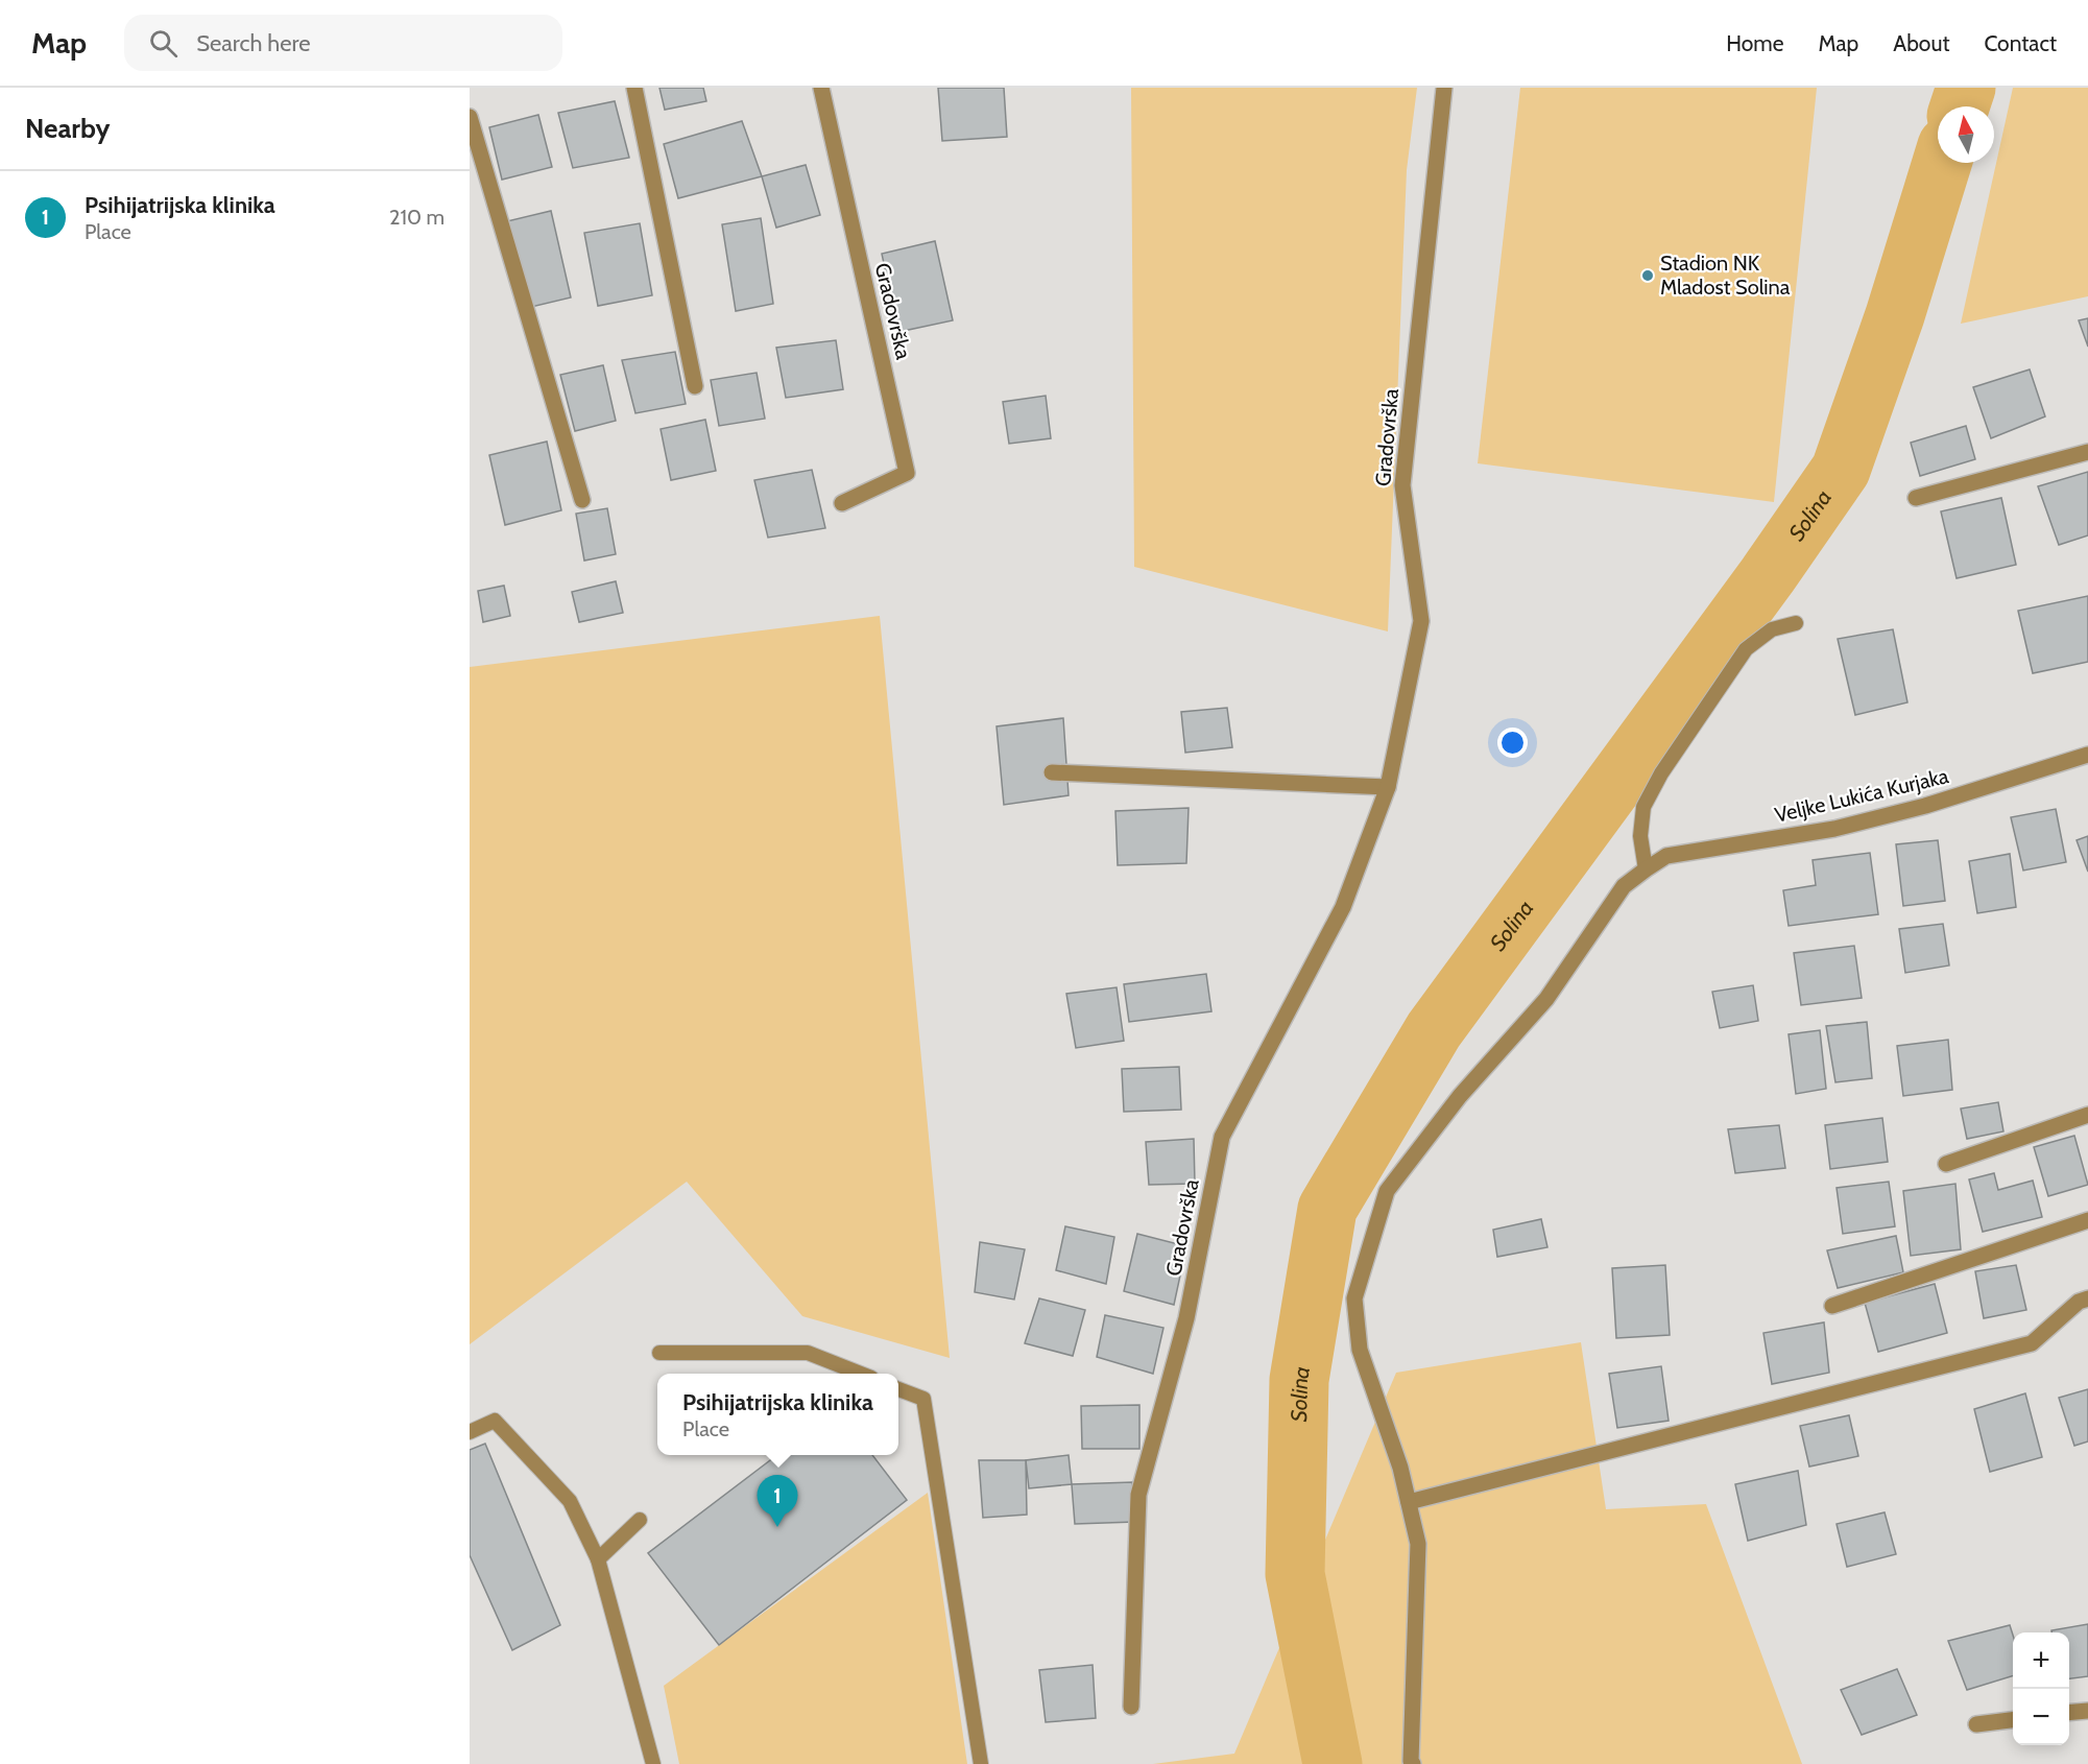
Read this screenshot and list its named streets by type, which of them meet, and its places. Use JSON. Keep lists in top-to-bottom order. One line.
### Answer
{"streets":{"street":["Gradovrška","Veljke Lukića Kurjaka"]},"water":["Solina"],"places":["Stadion NK Mladost Solina"],"north":"top","page":{"header":"Map","search":"Search here","nav":["Home","Map","About","Contact"],"heading":"Nearby","list":[{"mark":"1","name":"Psihijatrijska klinika","note":"Place","value":"210 m"}],"popup":["Psihijatrijska klinika","Place"],"pins":"1","map_buttons":["+","−"]}}
